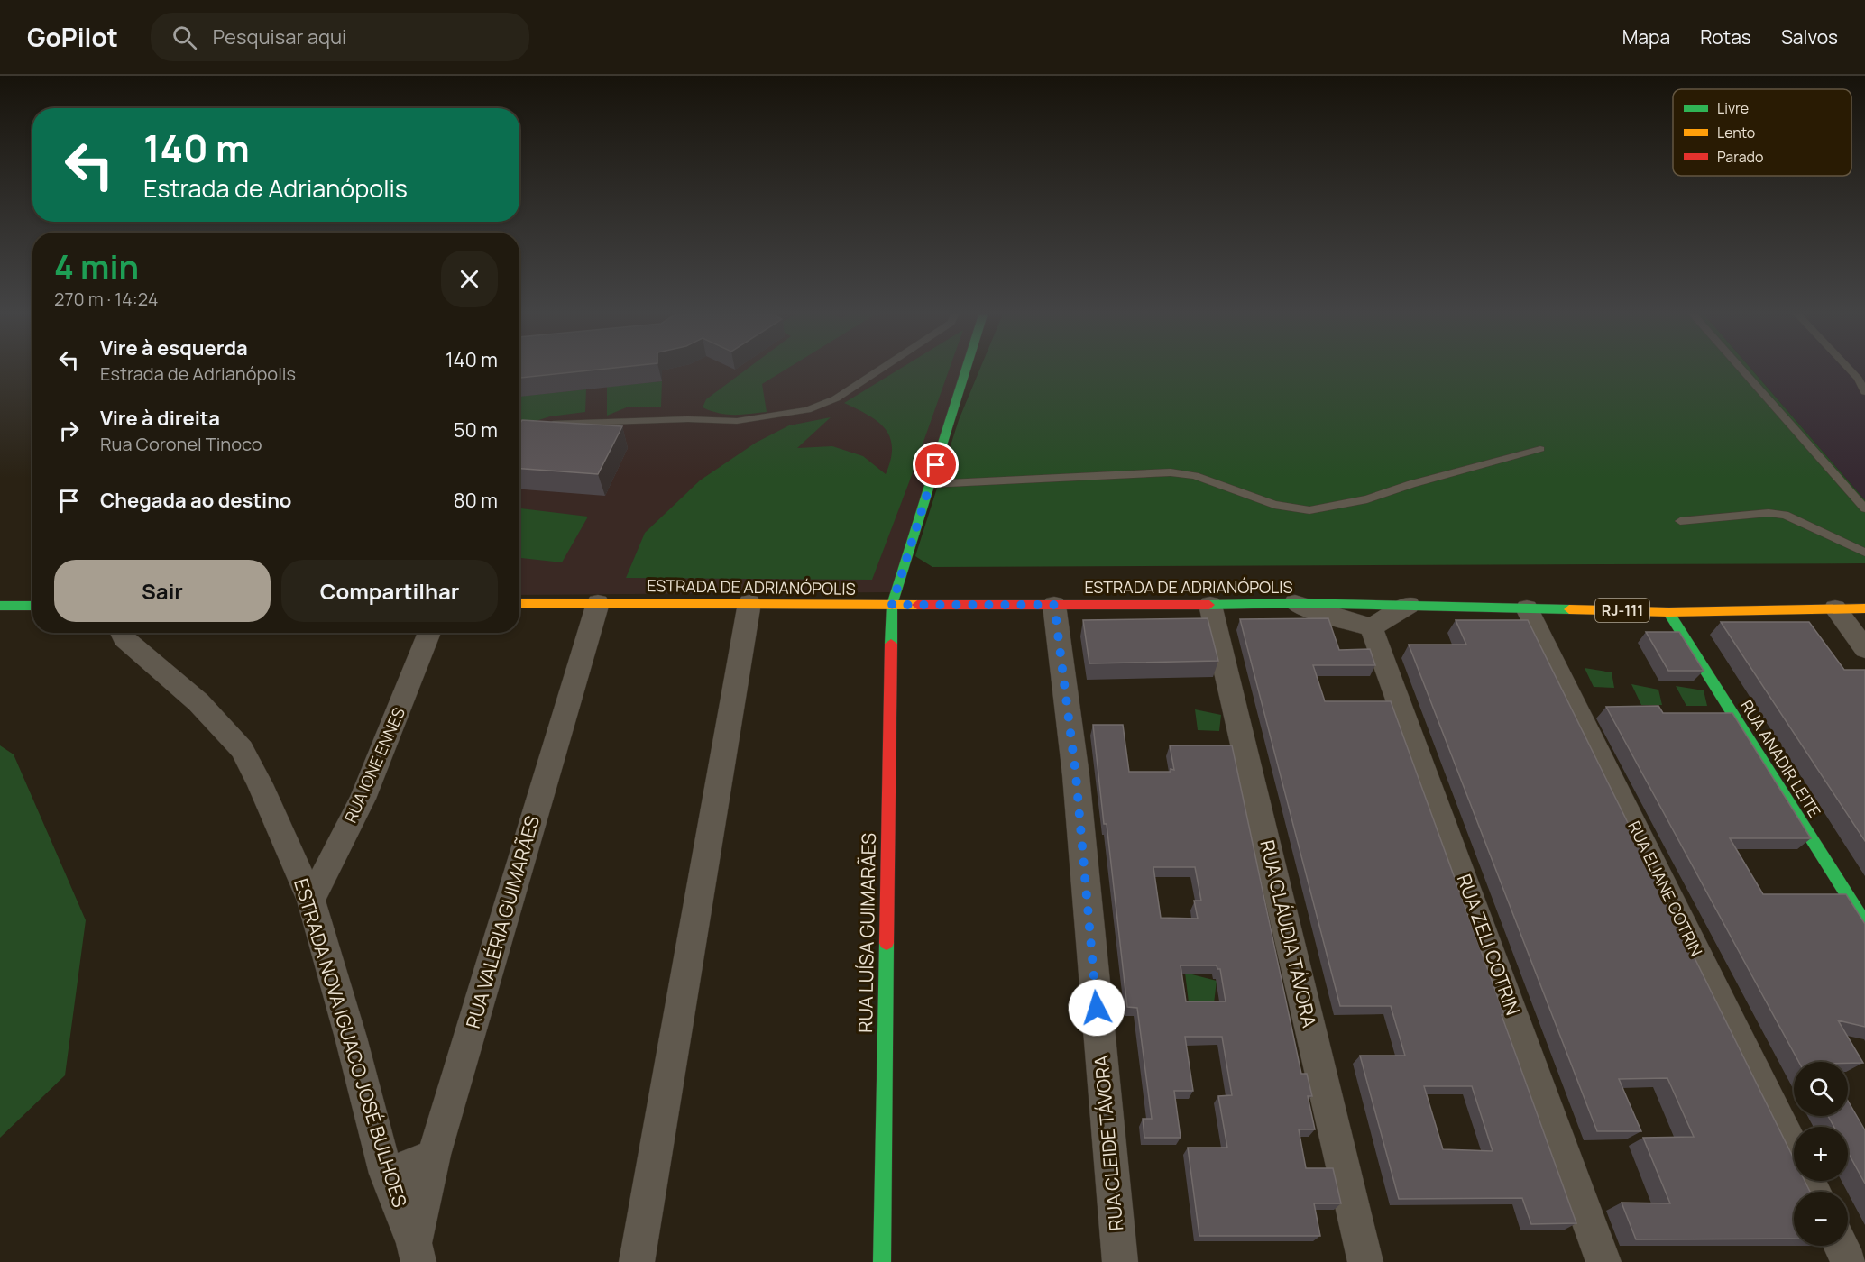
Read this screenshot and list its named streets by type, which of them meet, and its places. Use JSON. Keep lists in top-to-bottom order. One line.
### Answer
{"streets":{"main road":["ESTRADA DE ADRIANÓPOLIS","RJ-111","RUA ANADIR LEITE","RUA LUÍSA GUIMARÃES"],"street":["RUA IONE ENNES","RUA ELIANE COTRIN","RUA VALÉRIA GUIMARÃES","RUA CLÁUDIA TÁVORA","RUA ZELI COTRIN","ESTRADA NOVA IGUACO JOSÉ BULHOES","RUA CLEIDE TÁVORA"]},"crossings":[["ESTRADA DE ADRIANÓPOLIS","RUA ANADIR LEITE"],["ESTRADA DE ADRIANÓPOLIS","RUA ELIANE COTRIN"],["ESTRADA DE ADRIANÓPOLIS","RUA VALÉRIA GUIMARÃES"],["ESTRADA DE ADRIANÓPOLIS","RUA LUÍSA GUIMARÃES"],["ESTRADA DE ADRIANÓPOLIS","RUA CLÁUDIA TÁVORA"],["ESTRADA DE ADRIANÓPOLIS","RUA CLEIDE TÁVORA"],["RUA IONE ENNES","ESTRADA NOVA IGUACO JOSÉ BULHOES"],["RUA VALÉRIA GUIMARÃES","ESTRADA NOVA IGUACO JOSÉ BULHOES"]],"legend":["Livre","Lento","Parado"],"page":{"header":"GoPilot","search":"Pesquisar aqui","nav":["Mapa","Rotas","Salvos"],"turn":["140 m","Estrada de Adrianópolis"],"heading":["4 min","270 m · 14:24"],"list":[{"name":"Vire à esquerda","note":"Estrada de Adrianópolis","value":"140 m"},{"name":"Vire à direita","note":"Rua Coronel Tinoco","value":"50 m"},{"name":"Chegada ao destino","value":"80 m"}],"buttons":["Sair","Compartilhar"],"map_buttons":["+","−"]}}
